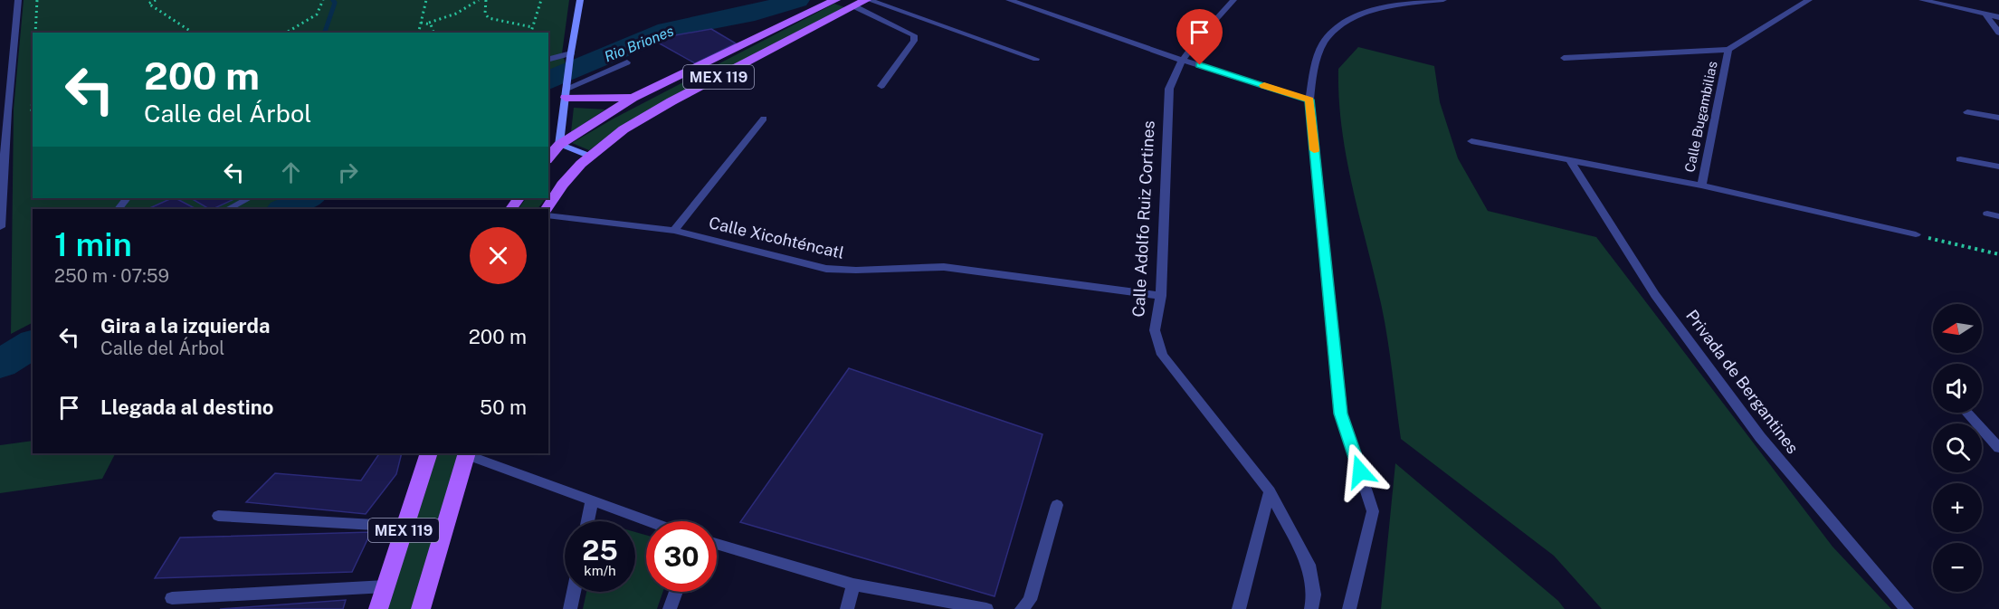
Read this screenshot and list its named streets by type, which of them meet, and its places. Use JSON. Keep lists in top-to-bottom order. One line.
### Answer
{"streets":{"main road":["MEX 119"],"street":["Calle Bugambilias","Calle Adolfo Ruiz Cortines","Calle Xicohténcatl","Privada de Bergantines"]},"crossings":[["Calle Adolfo Ruiz Cortines","Calle Xicohténcatl"]],"water":["Rio Briones"],"north":"left","page":{"turn":["200 m","Calle del Árbol"],"heading":["1 min","250 m · 07:59"],"list":[{"name":"Gira a la izquierda","note":"Calle del Árbol","value":"200 m"},{"name":"Llegada al destino","value":"50 m"}],"map_buttons":["+","−"],"speed":"25 km/h","limit":"30"}}
